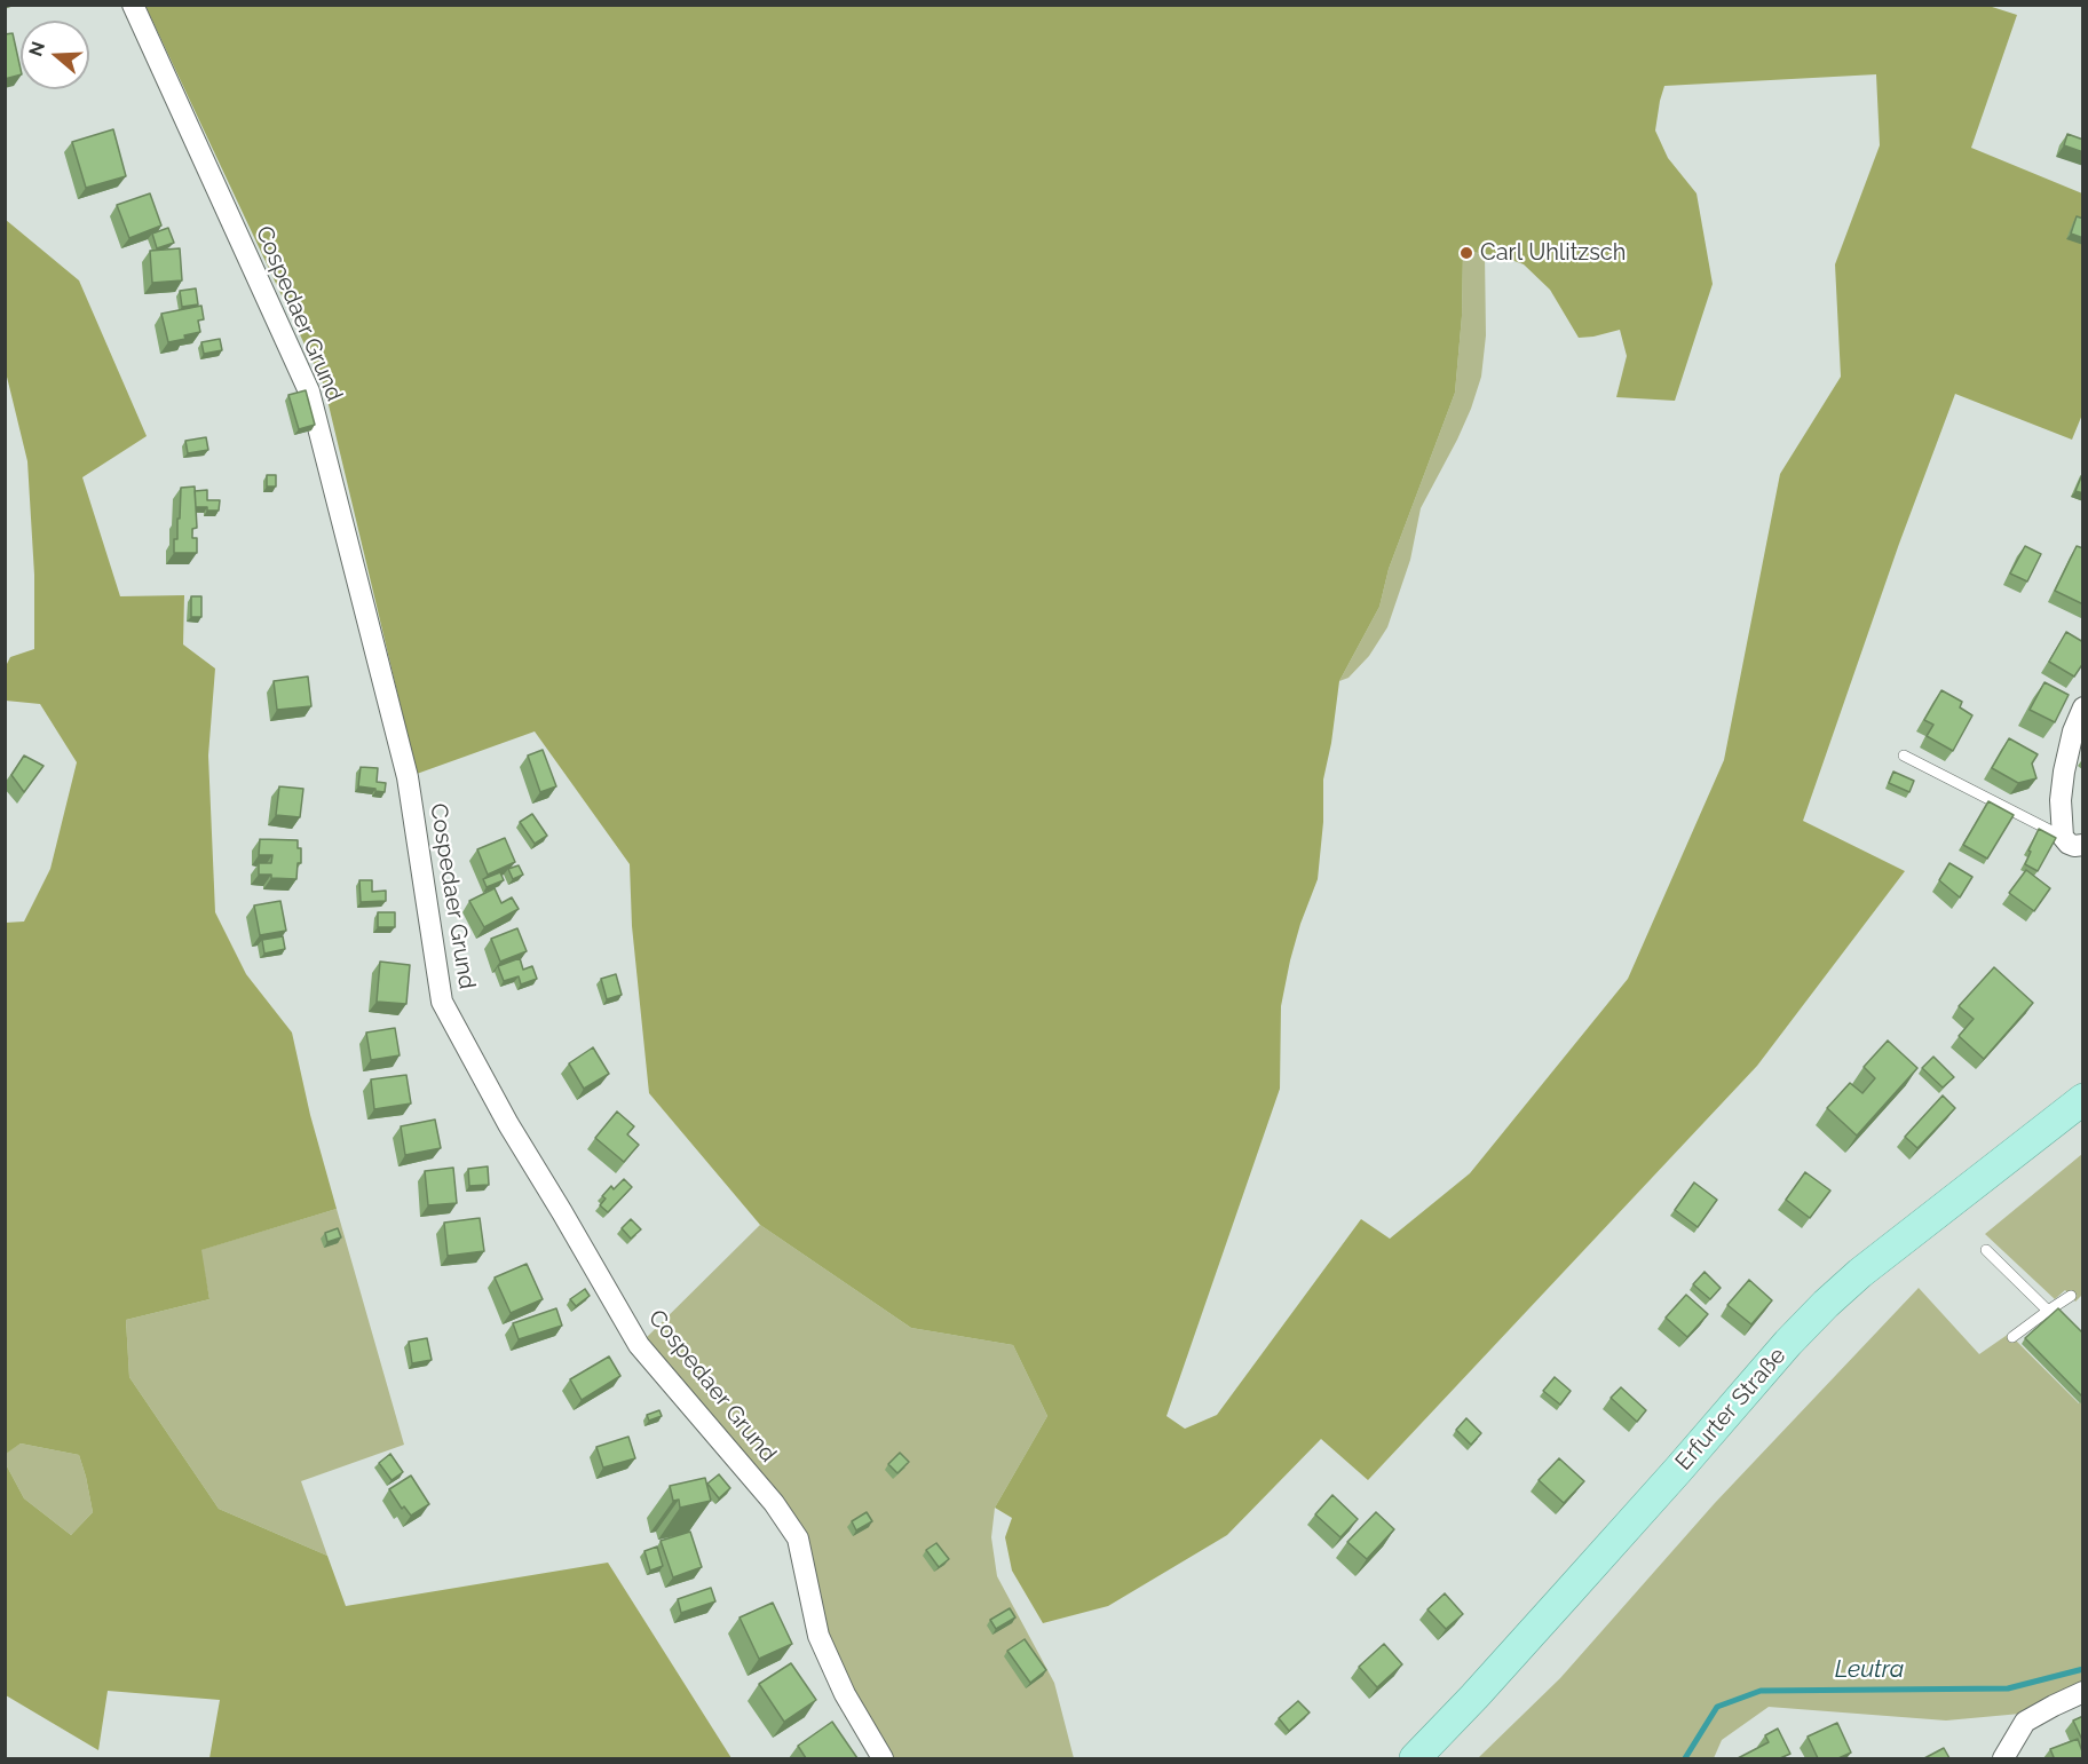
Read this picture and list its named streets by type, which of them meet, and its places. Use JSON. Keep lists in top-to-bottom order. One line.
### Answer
{"streets":{"main road":["Erfurter Straße"],"street":["Cospedaer Grund"]},"water":["Leutra"],"places":["Carl Uhlitzsch"],"north":"left"}
